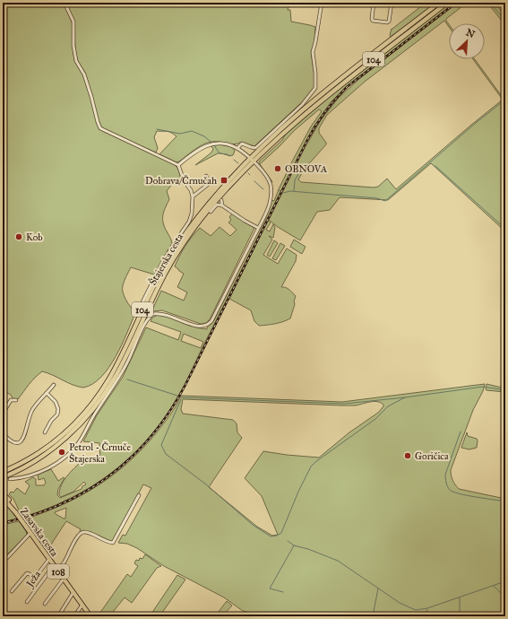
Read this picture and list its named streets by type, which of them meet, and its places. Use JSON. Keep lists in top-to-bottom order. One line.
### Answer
{"streets":{"main road":["104","Štajerska cesta","Zasavska cesta","108"],"street":["Ježa"]},"crossings":[["104","Štajerska cesta"],["Zasavska cesta","Ježa"]],"places":{"other":["OBNOVA","Kob","Petrol - Črnuče Štajerska","Goričica"],"transit":["Dobrava/Črnučah"]},"north":"top right"}
